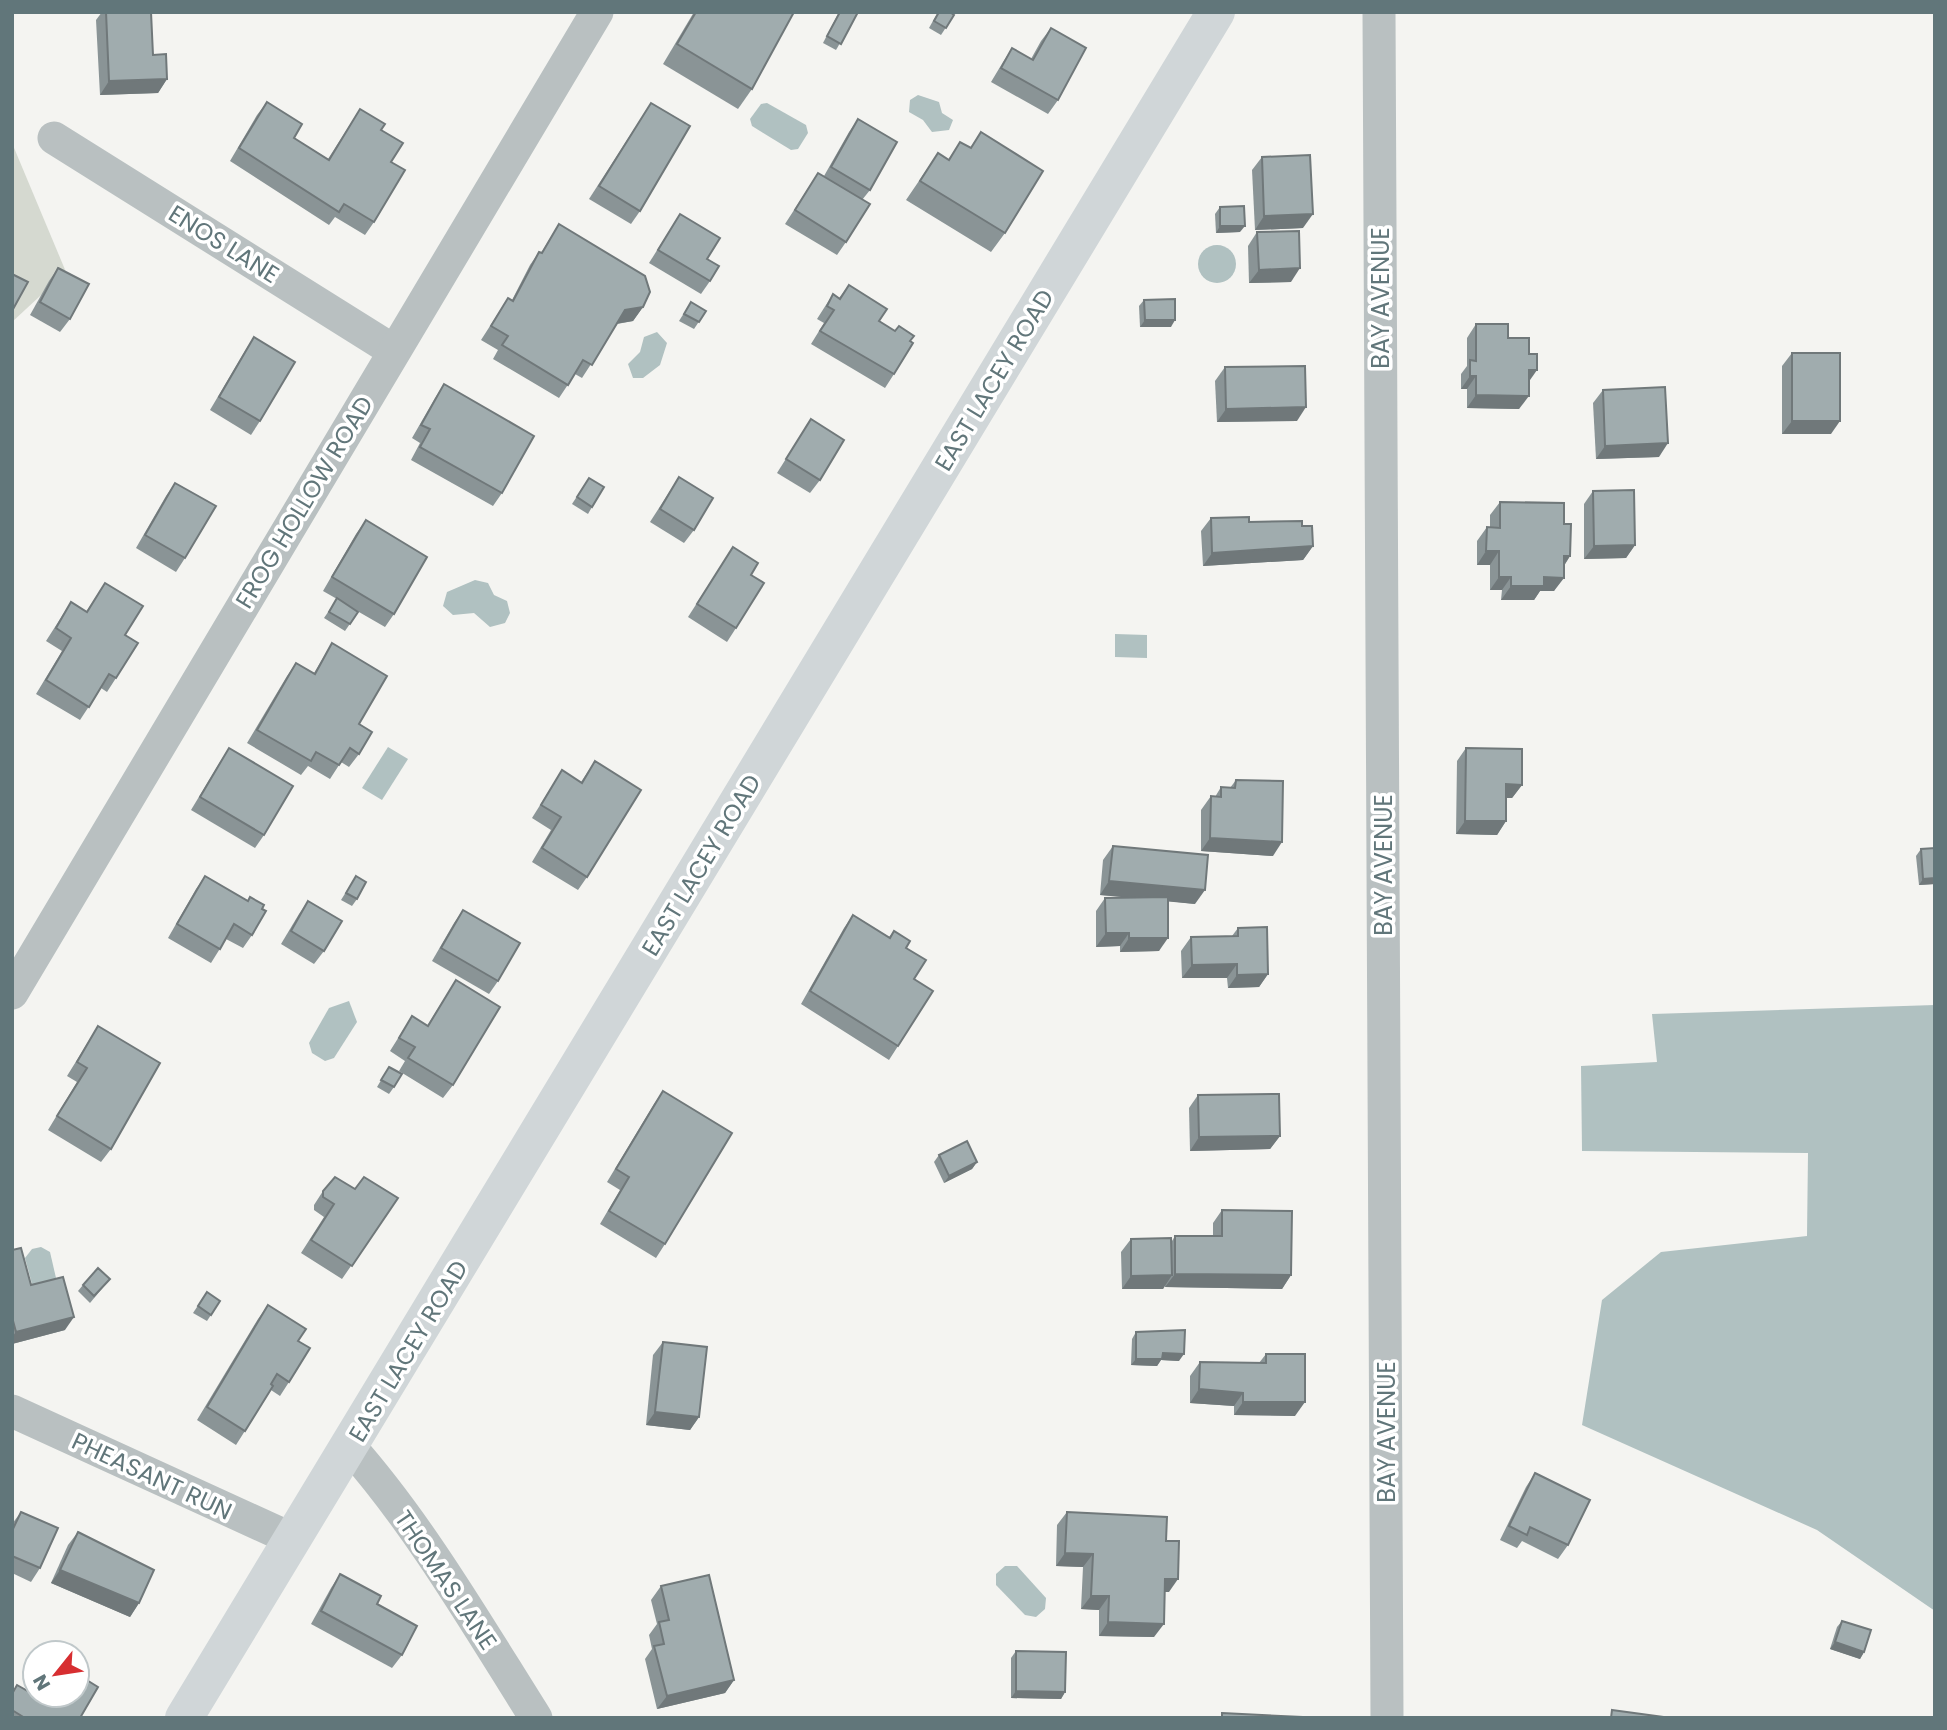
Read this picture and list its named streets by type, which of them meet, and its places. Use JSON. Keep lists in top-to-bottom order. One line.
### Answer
{"streets":{"street":["ENOS LANE","BAY AVENUE","EAST LACEY ROAD","FROG HOLLOW ROAD","PHEASANT RUN","THOMAS LANE"]},"crossings":[["ENOS LANE","FROG HOLLOW ROAD"],["EAST LACEY ROAD","PHEASANT RUN"],["EAST LACEY ROAD","THOMAS LANE"]],"north":"bottom left"}
